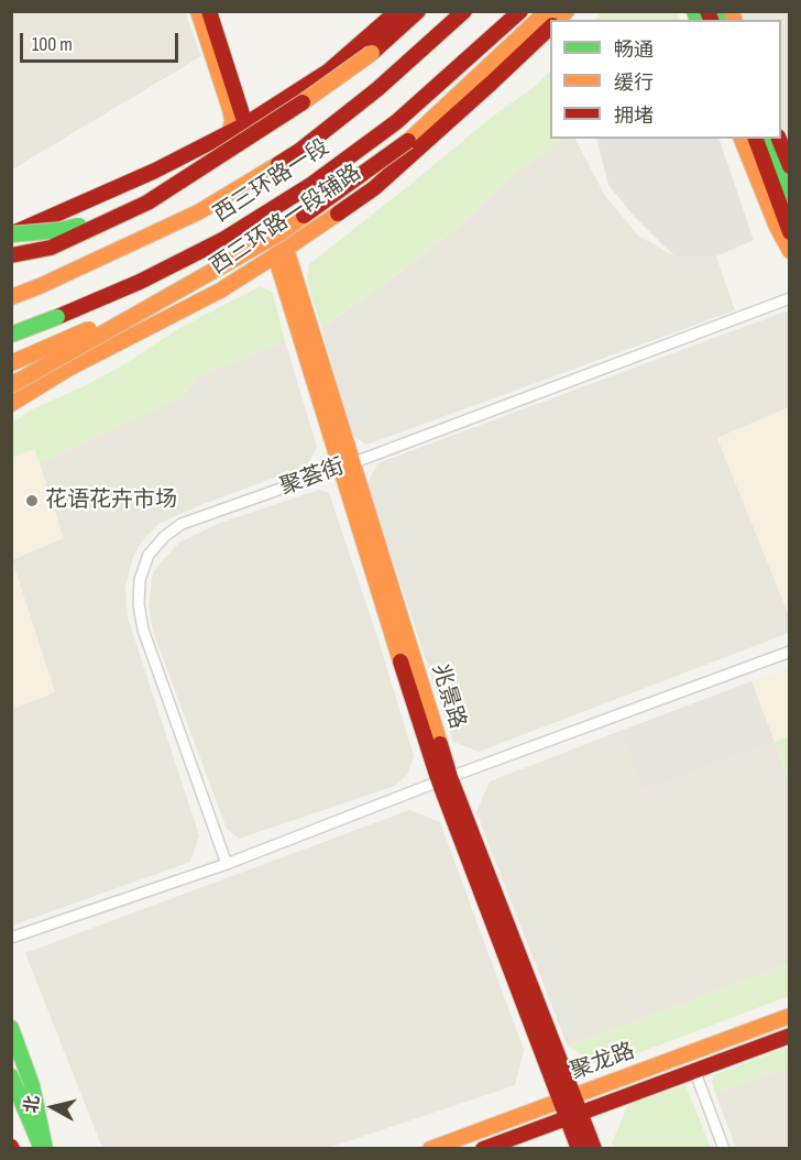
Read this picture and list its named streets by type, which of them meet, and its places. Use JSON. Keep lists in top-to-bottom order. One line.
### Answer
{"streets":{"main road":["西三环路一段","西三环路一段辅路","兆景路","聚龙路"],"street":["聚荟街"]},"crossings":[["西三环路一段辅路","兆景路"],["聚荟街","兆景路"],["兆景路","聚龙路"]],"places":["花语花卉市场"],"legend":["畅通","缓行","拥堵"],"scale_bar":"100 m","north":"left"}
